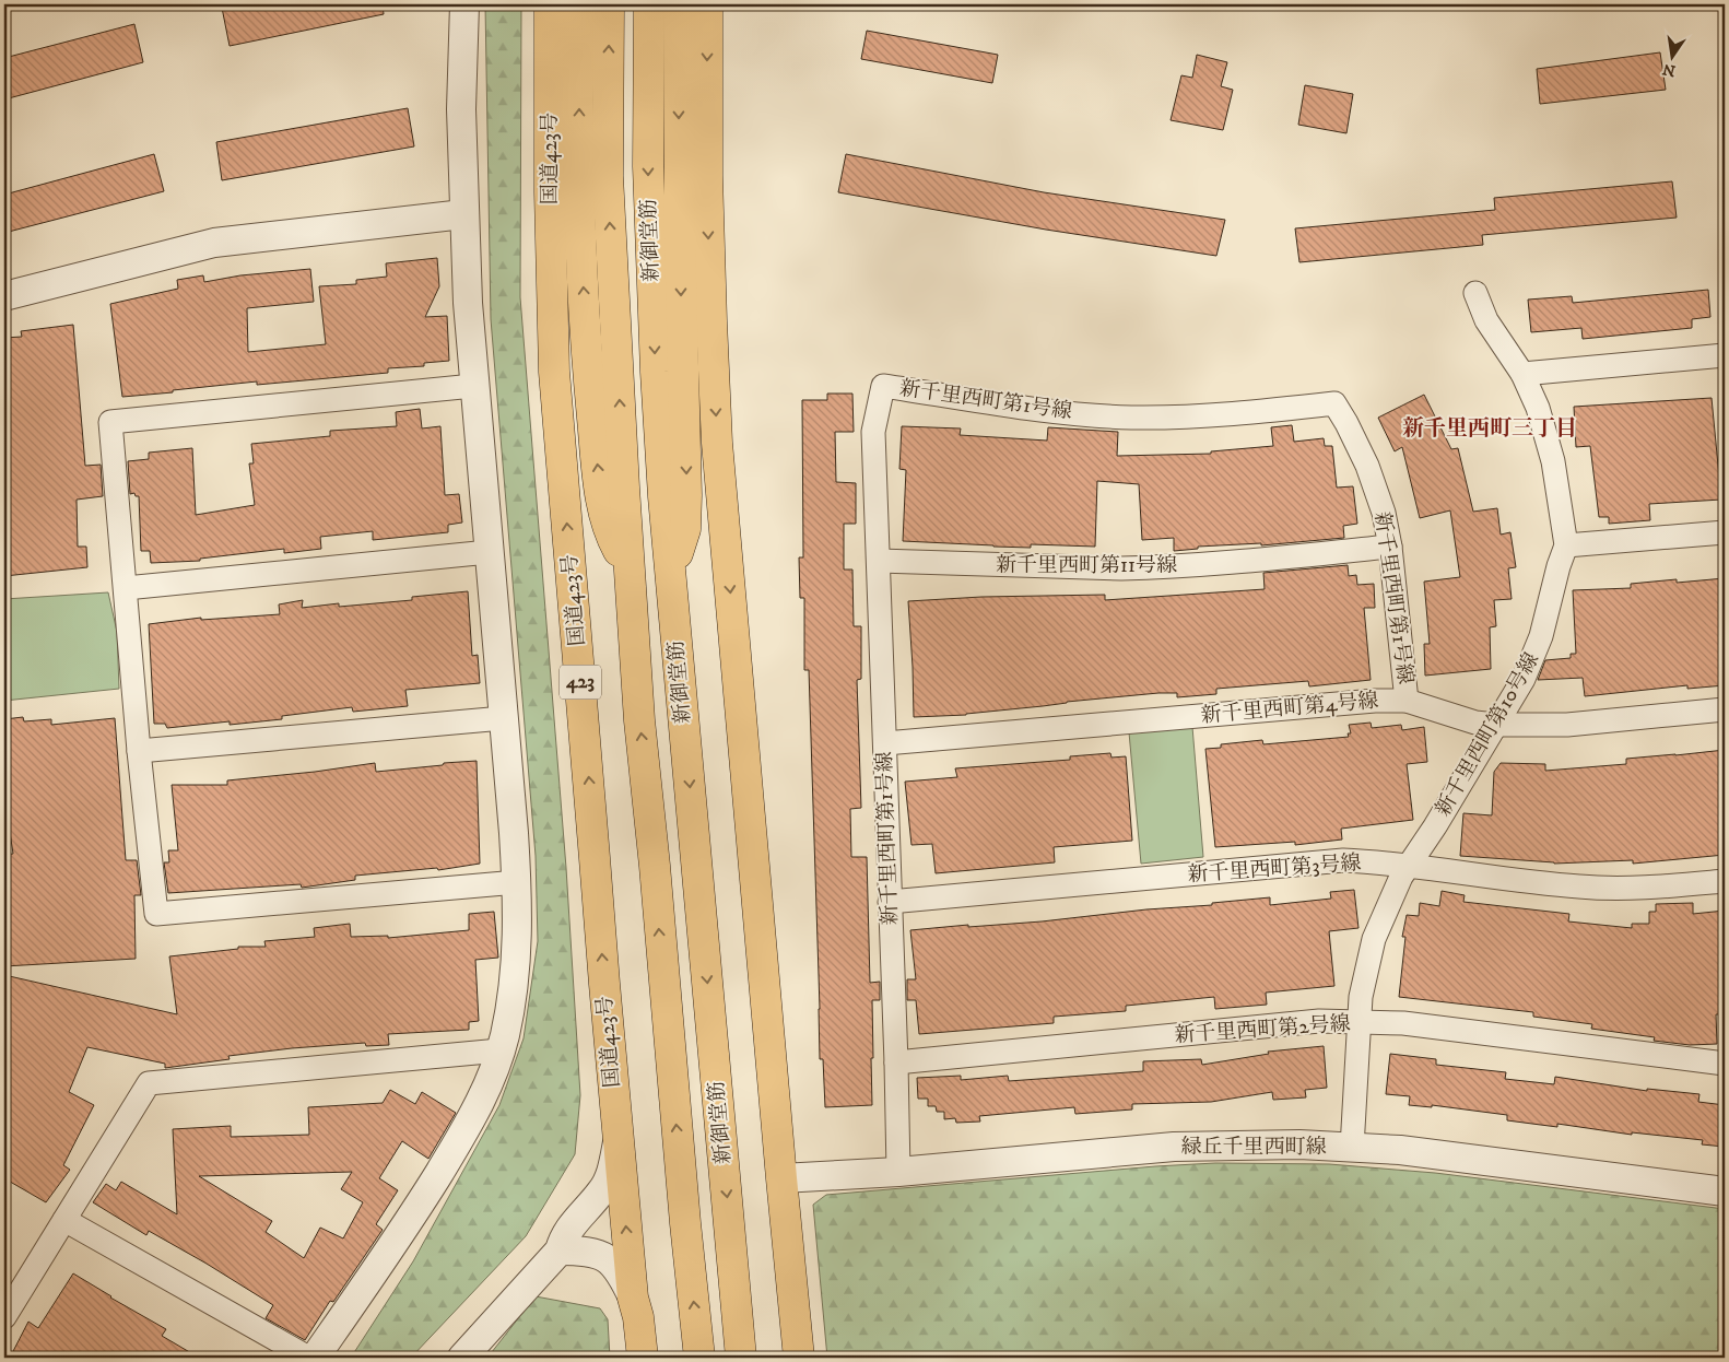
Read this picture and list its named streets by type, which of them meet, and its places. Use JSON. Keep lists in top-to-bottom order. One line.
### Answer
{"streets":{"highway":["国道423号","新御堂筋","423"],"street":["新千里西町第1号線","新千里西町第11号線","新千里西町第4号線","新千里西町第10号線","新千里西町第3号線","新千里西町第2号線","緑丘千里西町線"]},"crossings":[["新千里西町第1号線","新千里西町第11号線"],["新千里西町第1号線","新千里西町第4号線"],["新千里西町第1号線","新千里西町第3号線"],["新千里西町第1号線","新千里西町第2号線"],["新千里西町第1号線","緑丘千里西町線"],["新千里西町第4号線","新千里西町第10号線"],["新千里西町第10号線","新千里西町第3号線"],["新千里西町第10号線","新千里西町第2号線"],["新千里西町第10号線","緑丘千里西町線"]],"districts":["新千里西町三丁目"],"north":"bottom"}
